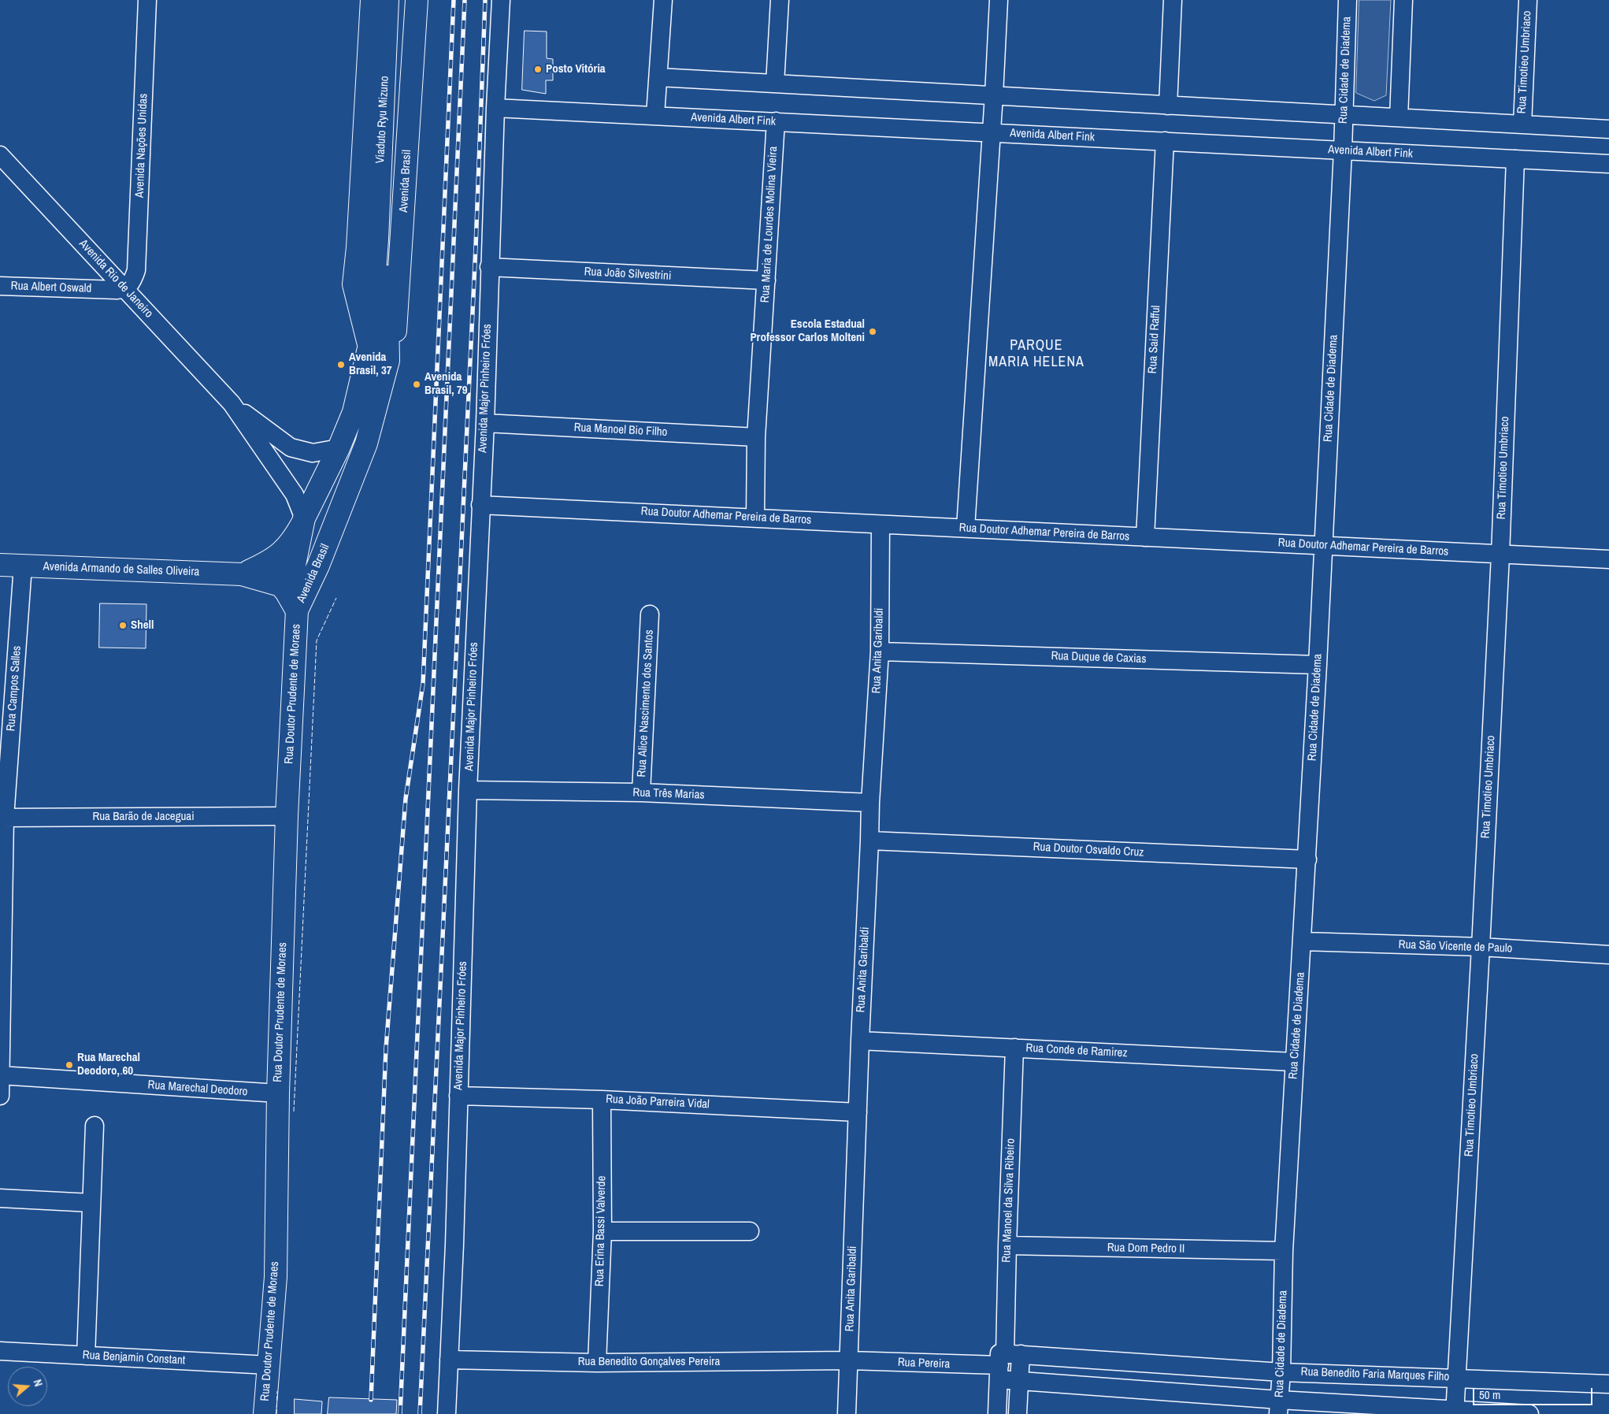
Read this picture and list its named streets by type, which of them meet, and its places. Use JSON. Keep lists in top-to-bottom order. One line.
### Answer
{"streets":{"main road":["Viaduto Ryu Mizuno","Avenida Brasil","Avenida Armando de Salles Oliveira","Rua Doutor Prudente de Moraes"],"street":["Rua Timotieo Umbriaco","Rua Cidade de Diadema","Avenida Albert Fink","Avenida Nações Unidas","Rua Maria de Lourdes Molina Vieira","Rua João Silvestrini","Avenida Rio de Janeiro","Rua Albert Oswald","Rua Said Rafful","Avenida Major Pinheiro Fróes","Rua Manoel Bio Filho","Rua Doutor Adhemar Pereira de Barros","Rua Anita Garibaldi","Rua Duque de Caxias","Rua Campos Salles","Rua Alice Nascimento dos Santos","Rua Três Marias","Rua Barão de Jaceguai","Rua Doutor Osvaldo Cruz","Rua São Vicente de Paulo","Rua Conde de Ramirez","Rua Marechal Deodoro","Rua João Parreira Vidal","Rua Manoel da Silva Ribeiro","Rua Erina Bassi Valverde","Rua Dom Pedro II","Rua Benjamin Constant","Rua Benedito Gonçalves Pereira","Rua Pereira","Rua Benedito Faria Marques Filho"]},"crossings":[["Rua Timotieo Umbriaco","Avenida Albert Fink"],["Rua Timotieo Umbriaco","Rua Doutor Adhemar Pereira de Barros"],["Rua Timotieo Umbriaco","Rua São Vicente de Paulo"],["Rua Timotieo Umbriaco","Rua Benedito Faria Marques Filho"],["Rua Cidade de Diadema","Avenida Albert Fink"],["Rua Cidade de Diadema","Rua Doutor Adhemar Pereira de Barros"],["Rua Cidade de Diadema","Rua Duque de Caxias"],["Rua Cidade de Diadema","Rua Doutor Osvaldo Cruz"],["Rua Cidade de Diadema","Rua São Vicente de Paulo"],["Rua Cidade de Diadema","Rua Conde de Ramirez"],["Rua Cidade de Diadema","Rua Dom Pedro II"],["Rua Cidade de Diadema","Rua Benedito Faria Marques Filho"],["Viaduto Ryu Mizuno","Avenida Brasil"],["Avenida Albert Fink","Rua Maria de Lourdes Molina Vieira"],["Avenida Albert Fink","Rua Said Rafful"],["Avenida Albert Fink","Avenida Major Pinheiro Fróes"],["Avenida Nações Unidas","Avenida Rio de Janeiro"],["Avenida Nações Unidas","Rua Albert Oswald"],["Avenida Brasil","Avenida Rio de Janeiro"],["Avenida Brasil","Avenida Armando de Salles Oliveira"],["Avenida Brasil","Rua Doutor Prudente de Moraes"],["Rua Maria de Lourdes Molina Vieira","Rua João Silvestrini"],["Rua Maria de Lourdes Molina Vieira","Rua Manoel Bio Filho"],["Rua Maria de Lourdes Molina Vieira","Rua Doutor Adhemar Pereira de Barros"],["Rua João Silvestrini","Avenida Major Pinheiro Fróes"],["Avenida Rio de Janeiro","Rua Albert Oswald"],["Avenida Rio de Janeiro","Avenida Armando de Salles Oliveira"],["Rua Said Rafful","Rua Doutor Adhemar Pereira de Barros"],["Avenida Major Pinheiro Fróes","Rua Manoel Bio Filho"],["Avenida Major Pinheiro Fróes","Rua Doutor Adhemar Pereira de Barros"],["Avenida Major Pinheiro Fróes","Rua Três Marias"],["Avenida Major Pinheiro Fróes","Rua João Parreira Vidal"],["Avenida Major Pinheiro Fróes","Rua Benedito Gonçalves Pereira"],["Rua Doutor Adhemar Pereira de Barros","Rua Anita Garibaldi"],["Avenida Armando de Salles Oliveira","Rua Campos Salles"],["Rua Anita Garibaldi","Rua Duque de Caxias"],["Rua Anita Garibaldi","Rua Três Marias"],["Rua Anita Garibaldi","Rua Doutor Osvaldo Cruz"],["Rua Anita Garibaldi","Rua Conde de Ramirez"],["Rua Anita Garibaldi","Rua João Parreira Vidal"],["Rua Anita Garibaldi","Rua Benedito Gonçalves Pereira"],["Rua Anita Garibaldi","Rua Pereira"],["Rua Campos Salles","Rua Barão de Jaceguai"],["Rua Campos Salles","Rua Marechal Deodoro"],["Rua Doutor Prudente de Moraes","Rua Barão de Jaceguai"],["Rua Doutor Prudente de Moraes","Rua Marechal Deodoro"],["Rua Doutor Prudente de Moraes","Rua Benjamin Constant"],["Rua Alice Nascimento dos Santos","Rua Três Marias"],["Rua Conde de Ramirez","Rua Manoel da Silva Ribeiro"],["Rua João Parreira Vidal","Rua Erina Bassi Valverde"],["Rua Manoel da Silva Ribeiro","Rua Dom Pedro II"],["Rua Manoel da Silva Ribeiro","Rua Pereira"],["Rua Manoel da Silva Ribeiro","Rua Benedito Faria Marques Filho"],["Rua Erina Bassi Valverde","Rua Benedito Gonçalves Pereira"],["Rua Benedito Gonçalves Pereira","Rua Pereira"],["Rua Pereira","Rua Benedito Faria Marques Filho"]],"districts":["PARQUE MARIA HELENA"],"places":["Posto Vitória","Escola Estadual Professor Carlos Molteni","Avenida Brasil, 37","Avenida Brasil, 79","Shell","Rua Marechal Deodoro, 60"],"scale_bar":"50 m","north":"right"}
